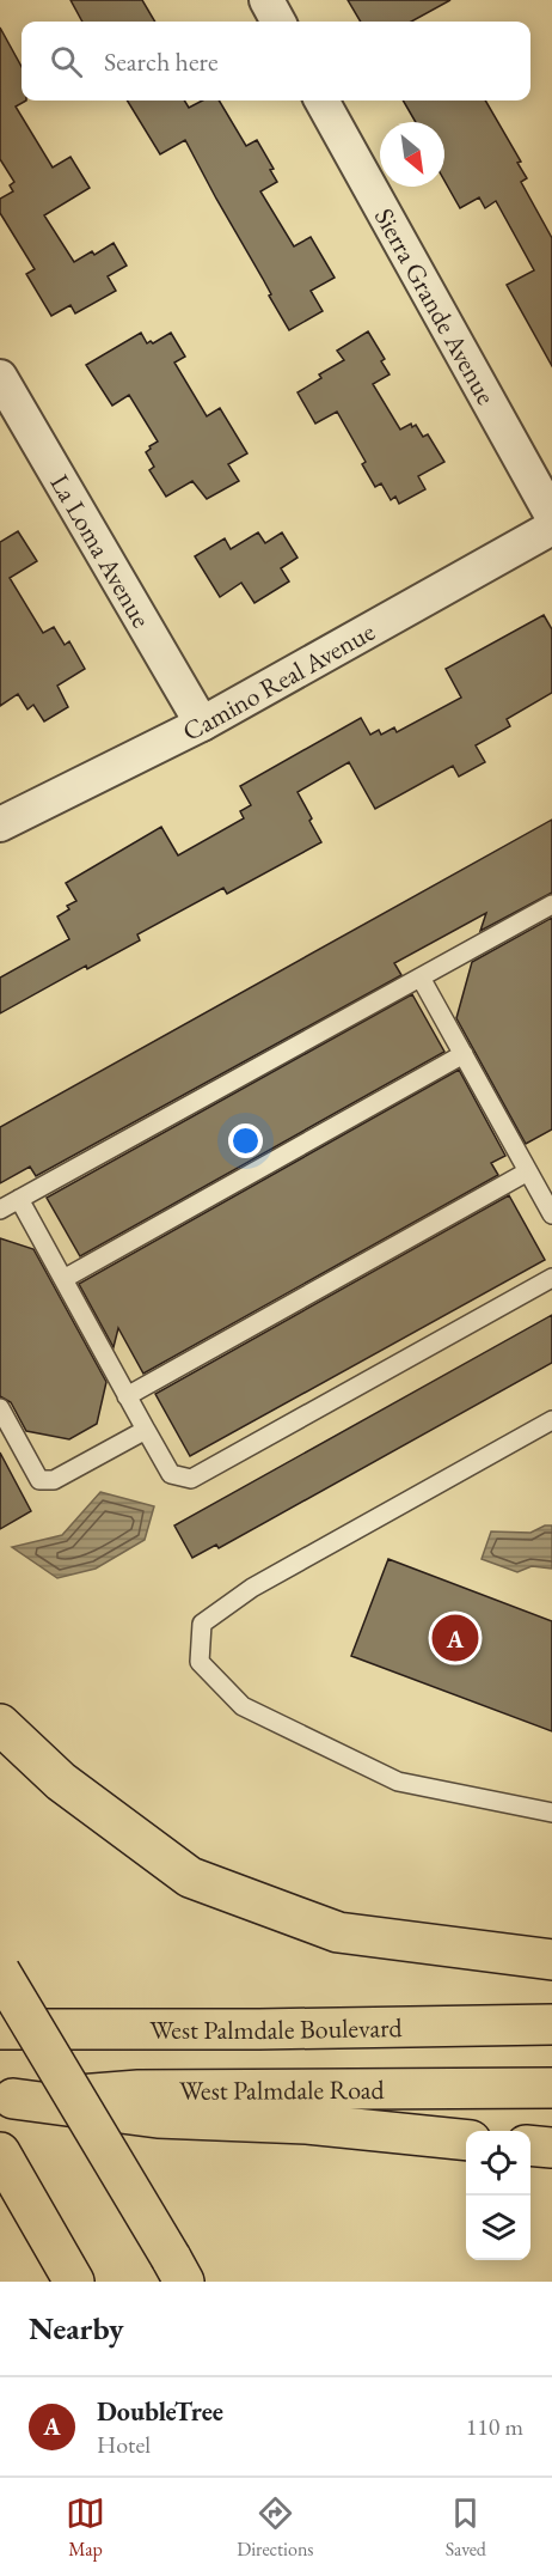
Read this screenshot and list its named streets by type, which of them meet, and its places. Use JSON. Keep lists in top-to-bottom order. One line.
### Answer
{"streets":{"main road":["West Palmdale Boulevard","West Palmdale Road"],"street":["Sierra Grande Avenue","La Loma Avenue","Camino Real Avenue"]},"crossings":[["La Loma Avenue","Camino Real Avenue"]],"north":"bottom right","page":{"search":"Search here","pins":"A","heading":"Nearby","list":[{"mark":"A","name":"DoubleTree","note":"Hotel","value":"110 m"}],"nav":["Map","Directions","Saved"]}}
